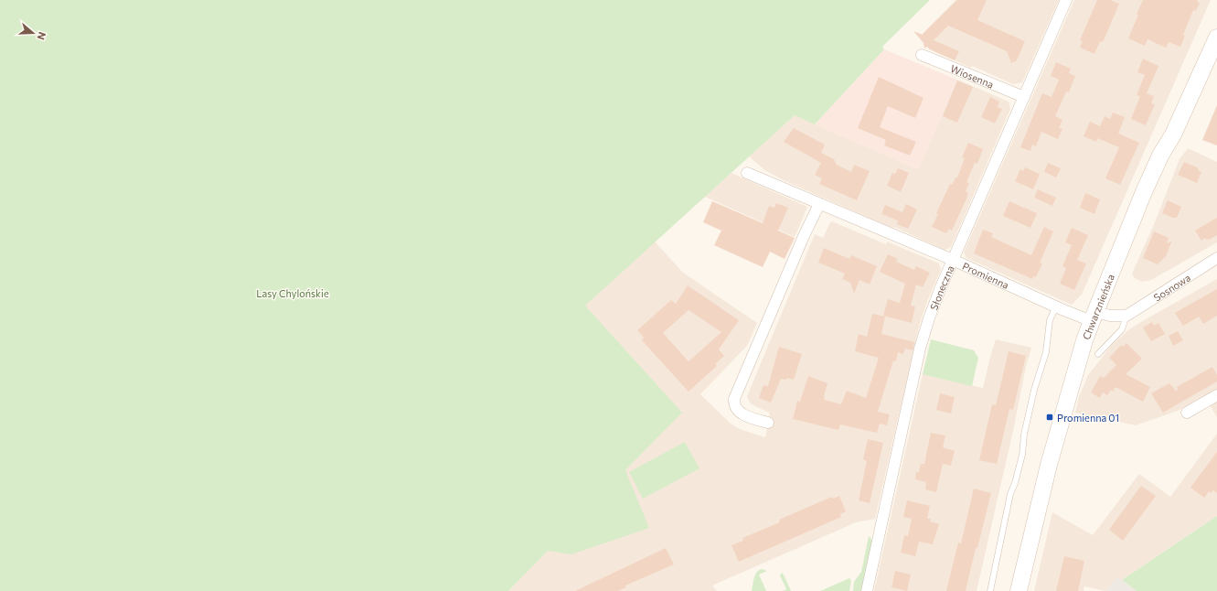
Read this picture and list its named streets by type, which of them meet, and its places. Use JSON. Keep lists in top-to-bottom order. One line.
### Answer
{"streets":{"main road":["Chwarznieńska"],"street":["Wiosenna","Promienna","Sosnowa","Słoneczna"]},"crossings":[["Wiosenna","Słoneczna"],["Promienna","Słoneczna"],["Promienna","Chwarznieńska"]],"parks":["Lasy Chylońskie"],"places":{"transit":["Promienna 01"]},"north":"right"}
